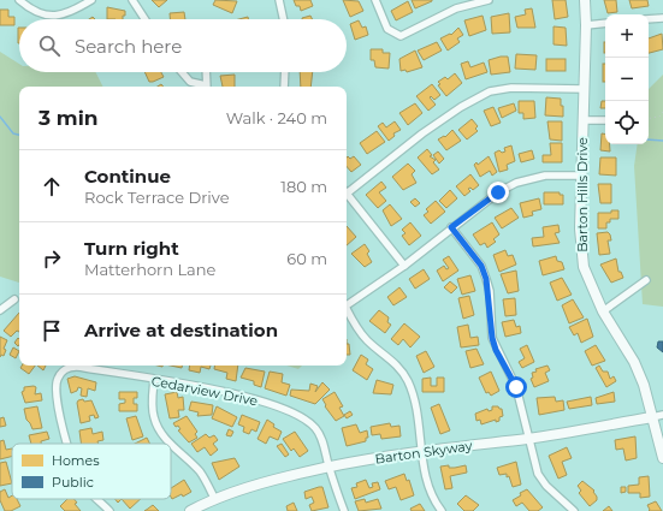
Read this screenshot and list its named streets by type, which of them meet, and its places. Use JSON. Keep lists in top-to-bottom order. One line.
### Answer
{"streets":{"street":["Barton Hills Drive","Cedarview Drive","Barton Skyway"]},"crossings":[["Barton Hills Drive","Barton Skyway"],["Cedarview Drive","Barton Skyway"]],"legend":["Homes","Public"],"page":{"map_buttons":["+","−"],"search":"Search here","heading":["3 min","Walk · 240 m"],"list":[["Continue","Rock Terrace Drive","180 m"],["Turn right","Matterhorn Lane","60 m"],"Arrive at destination"]}}
